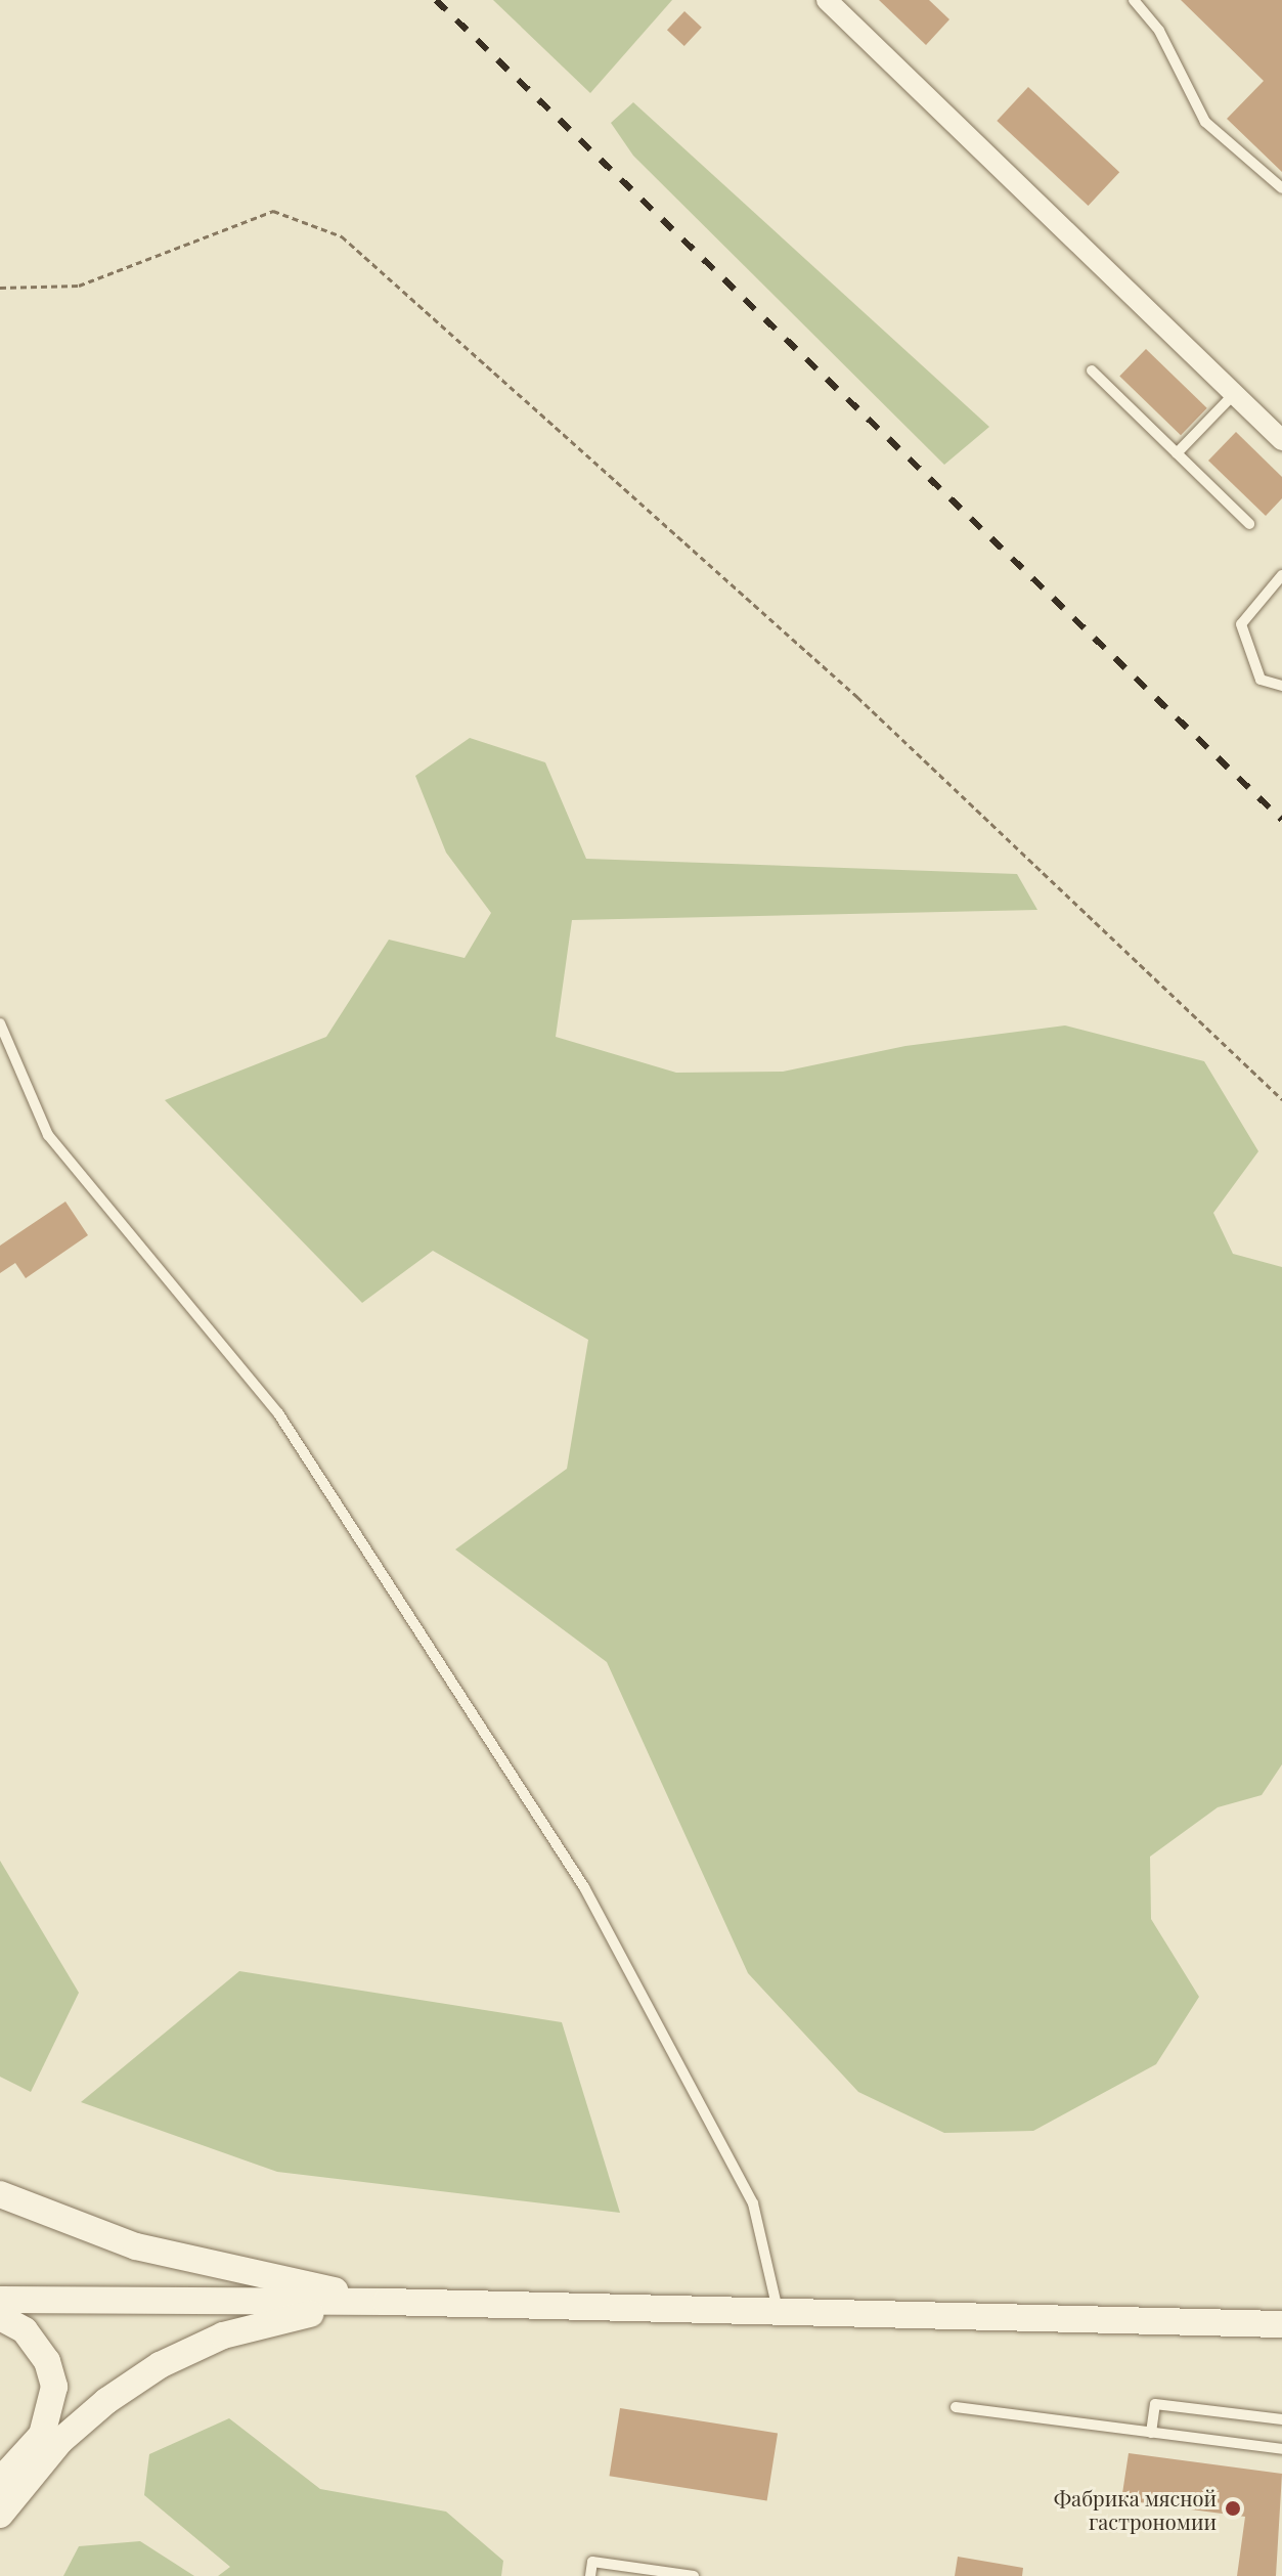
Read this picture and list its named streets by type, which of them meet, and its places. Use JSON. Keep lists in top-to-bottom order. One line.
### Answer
{"places":["Фабрика мясной гастрономии"]}
